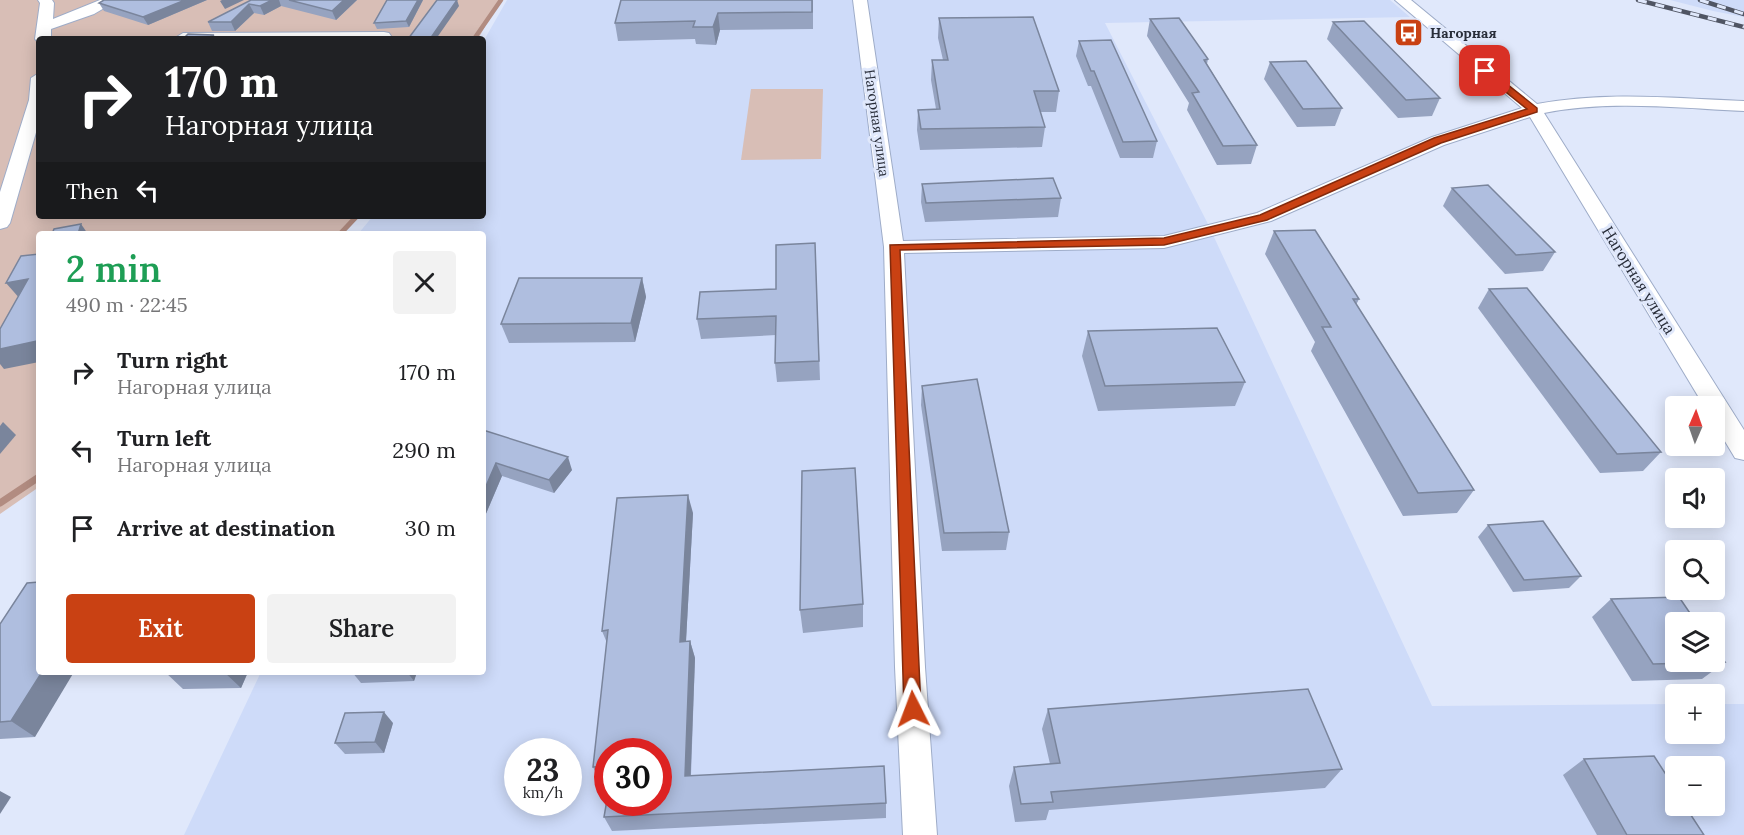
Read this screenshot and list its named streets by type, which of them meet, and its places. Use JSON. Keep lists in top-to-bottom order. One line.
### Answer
{"streets":{"street":["Нагорная улица"]},"places":{"bus stop":["Нагорная"]},"north":"top","page":{"turn":["170 m","Нагорная улица"],"then":"Then","heading":["2 min","490 m · 22:45"],"list":[{"name":"Turn right","note":"Нагорная улица","value":"170 m"},{"name":"Turn left","note":"Нагорная улица","value":"290 m"},{"name":"Arrive at destination","value":"30 m"}],"map_buttons":["+","−"],"buttons":["Exit","Share"],"speed":"23 km/h","limit":"30"}}
